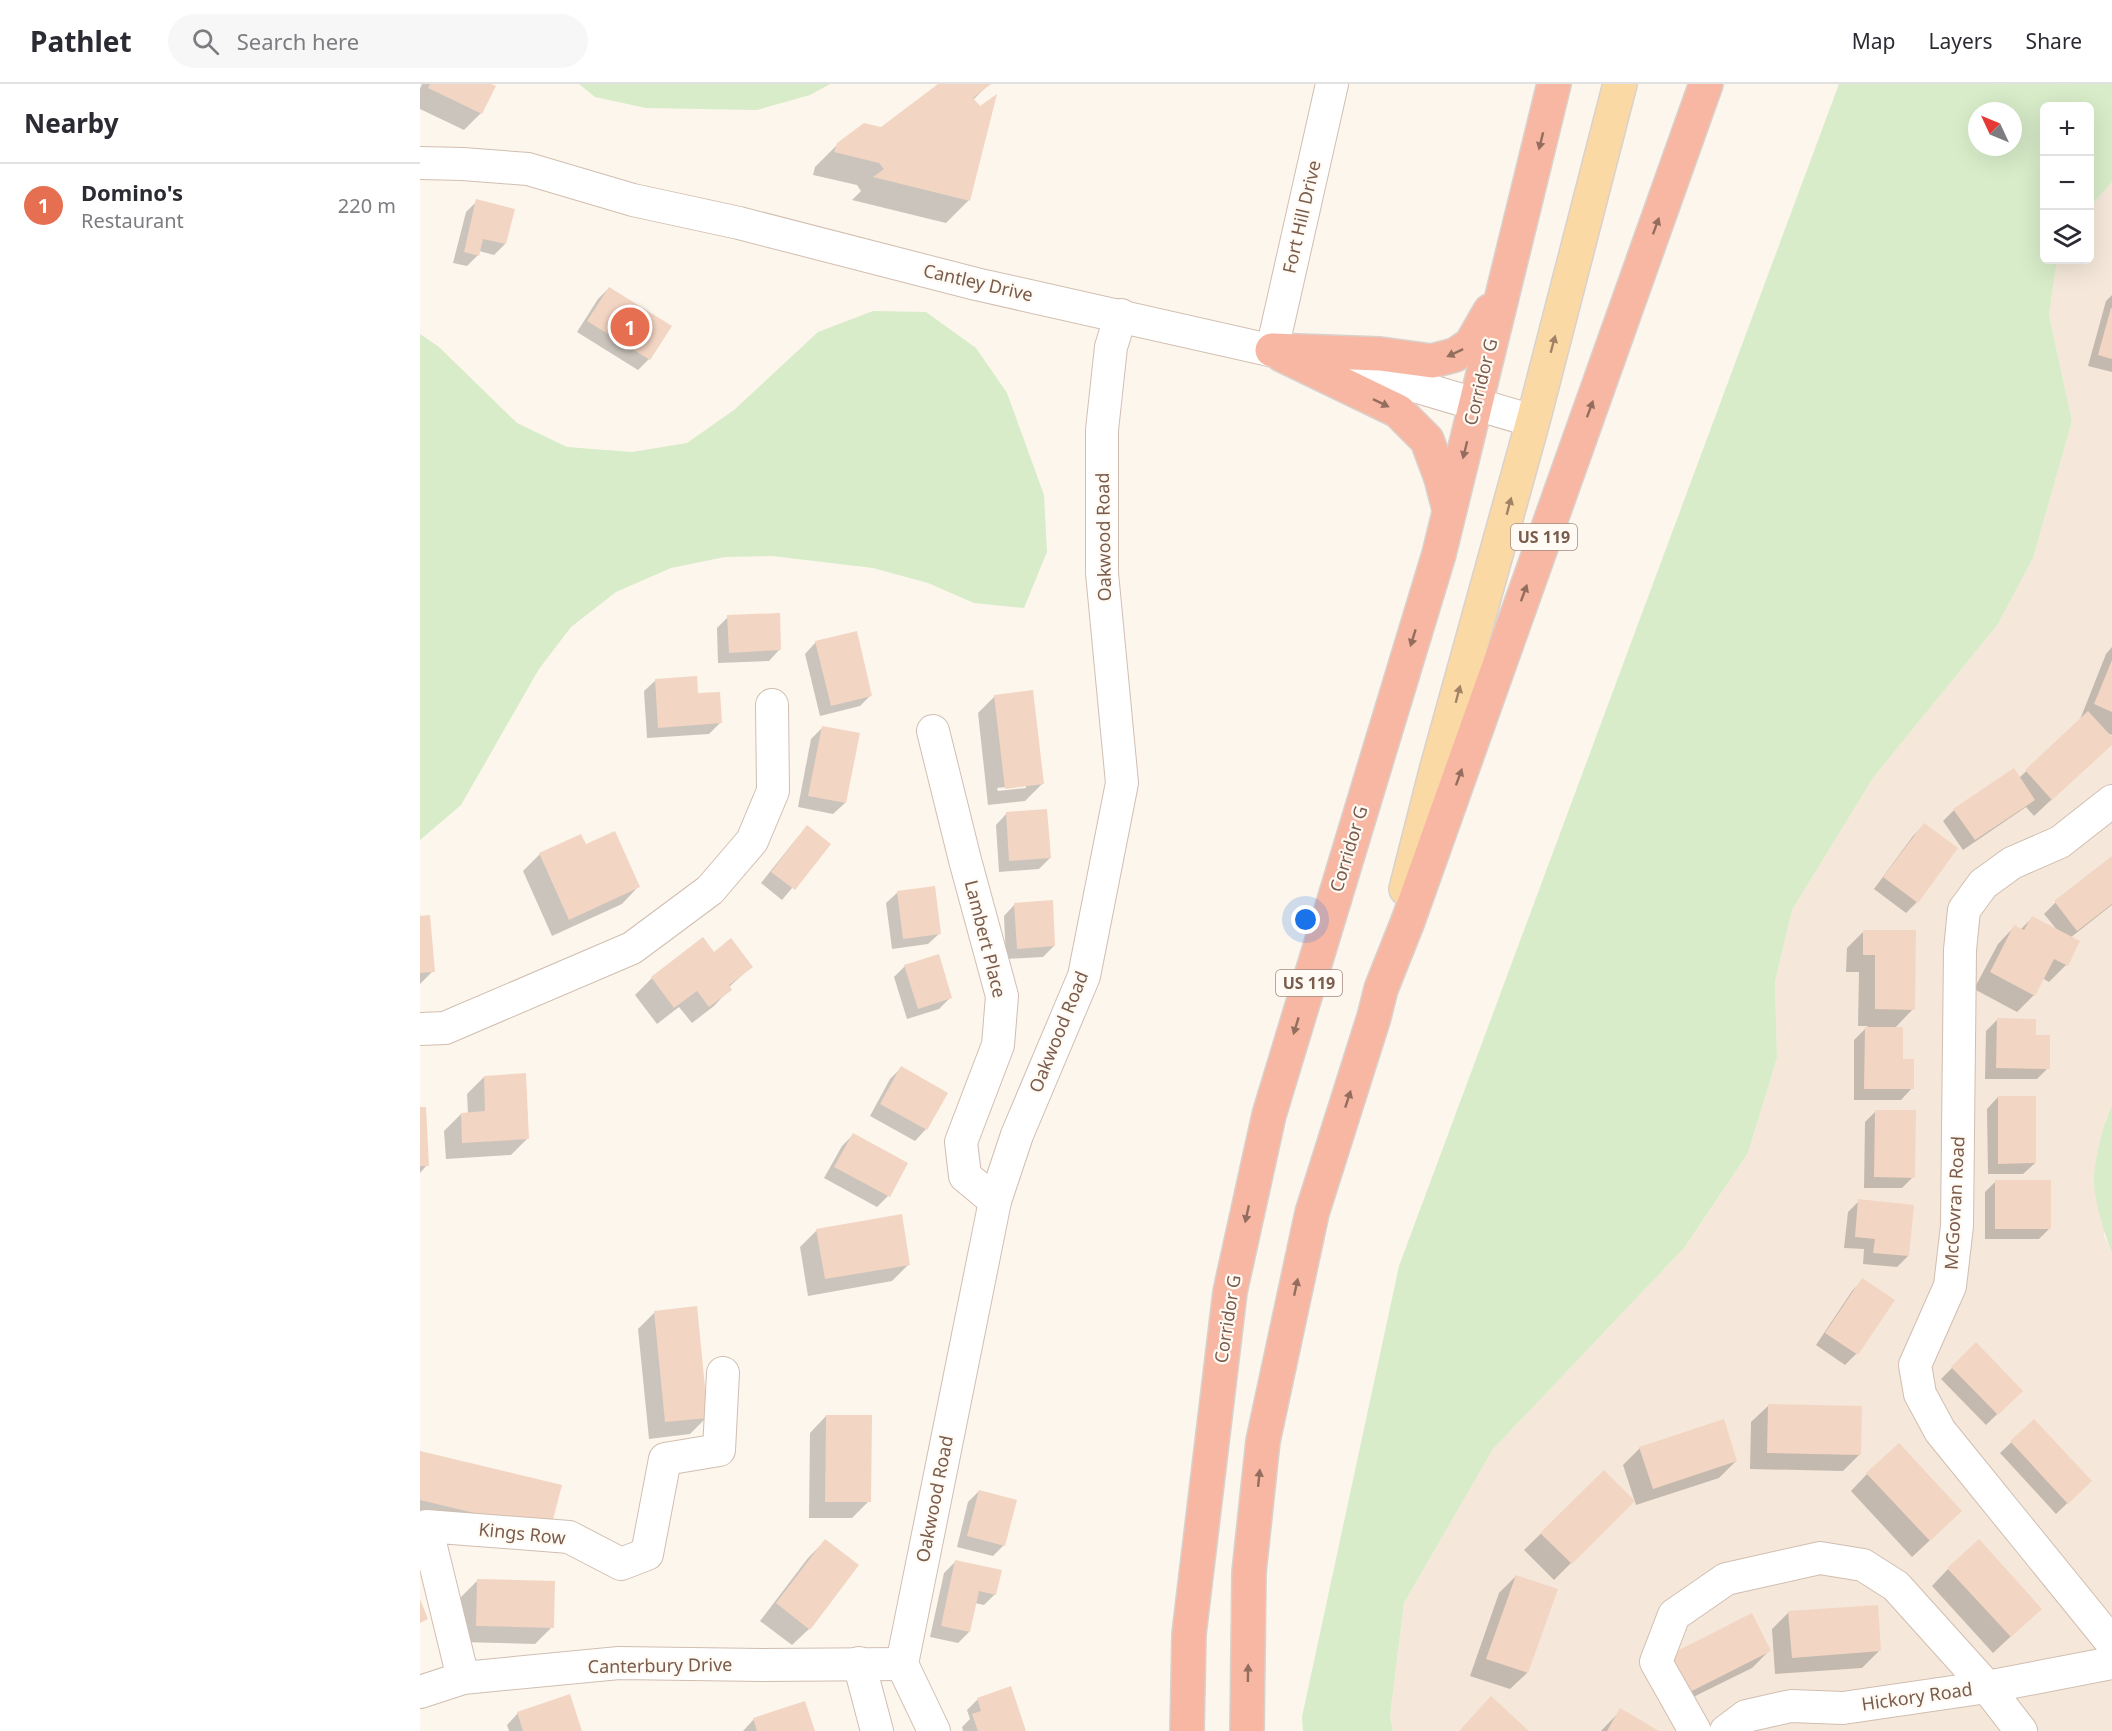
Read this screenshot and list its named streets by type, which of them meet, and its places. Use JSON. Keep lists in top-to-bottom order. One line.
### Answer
{"streets":{"highway":["Corridor G","US 119"],"street":["Fort Hill Drive","Cantley Drive","Oakwood Road","Lambert Place","McGovran Road","Kings Row","Canterbury Drive","Hickory Road"]},"crossings":[["Fort Hill Drive","Cantley Drive"],["Cantley Drive","Corridor G"],["Cantley Drive","Oakwood Road"],["Oakwood Road","Lambert Place"],["Oakwood Road","Canterbury Drive"],["Kings Row","Canterbury Drive"]],"north":"top left","page":{"header":"Pathlet","search":"Search here","nav":["Map","Layers","Share"],"heading":"Nearby","map_buttons":["+","−"],"list":[{"mark":"1","name":"Domino's","note":"Restaurant","value":"220 m"}],"pins":"1"}}
